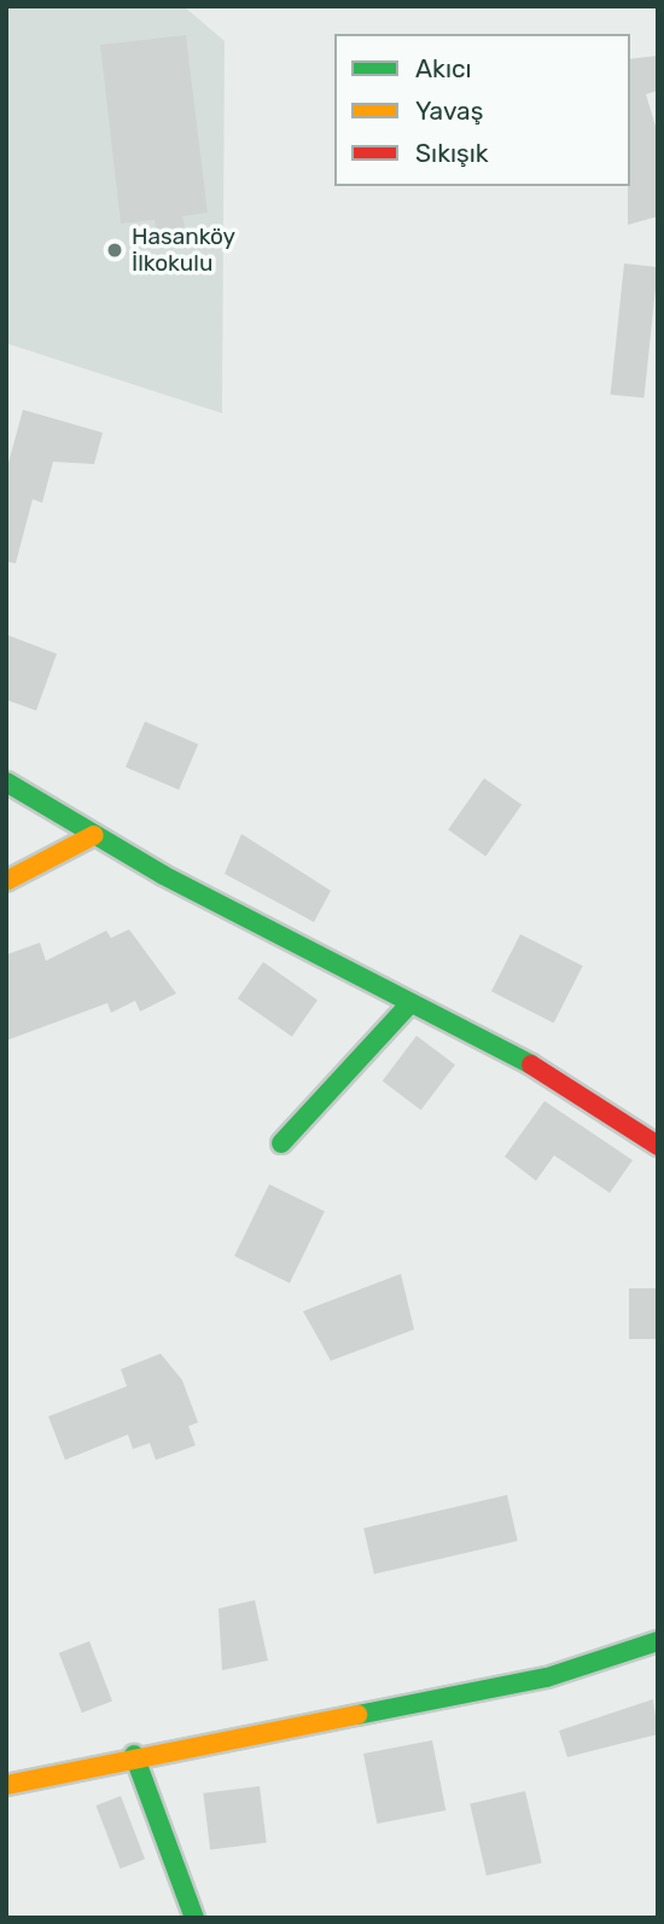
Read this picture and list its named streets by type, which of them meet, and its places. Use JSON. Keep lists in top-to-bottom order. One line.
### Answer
{"places":["Hasanköy İlkokulu"],"legend":["Akıcı","Yavaş","Sıkışık"]}
